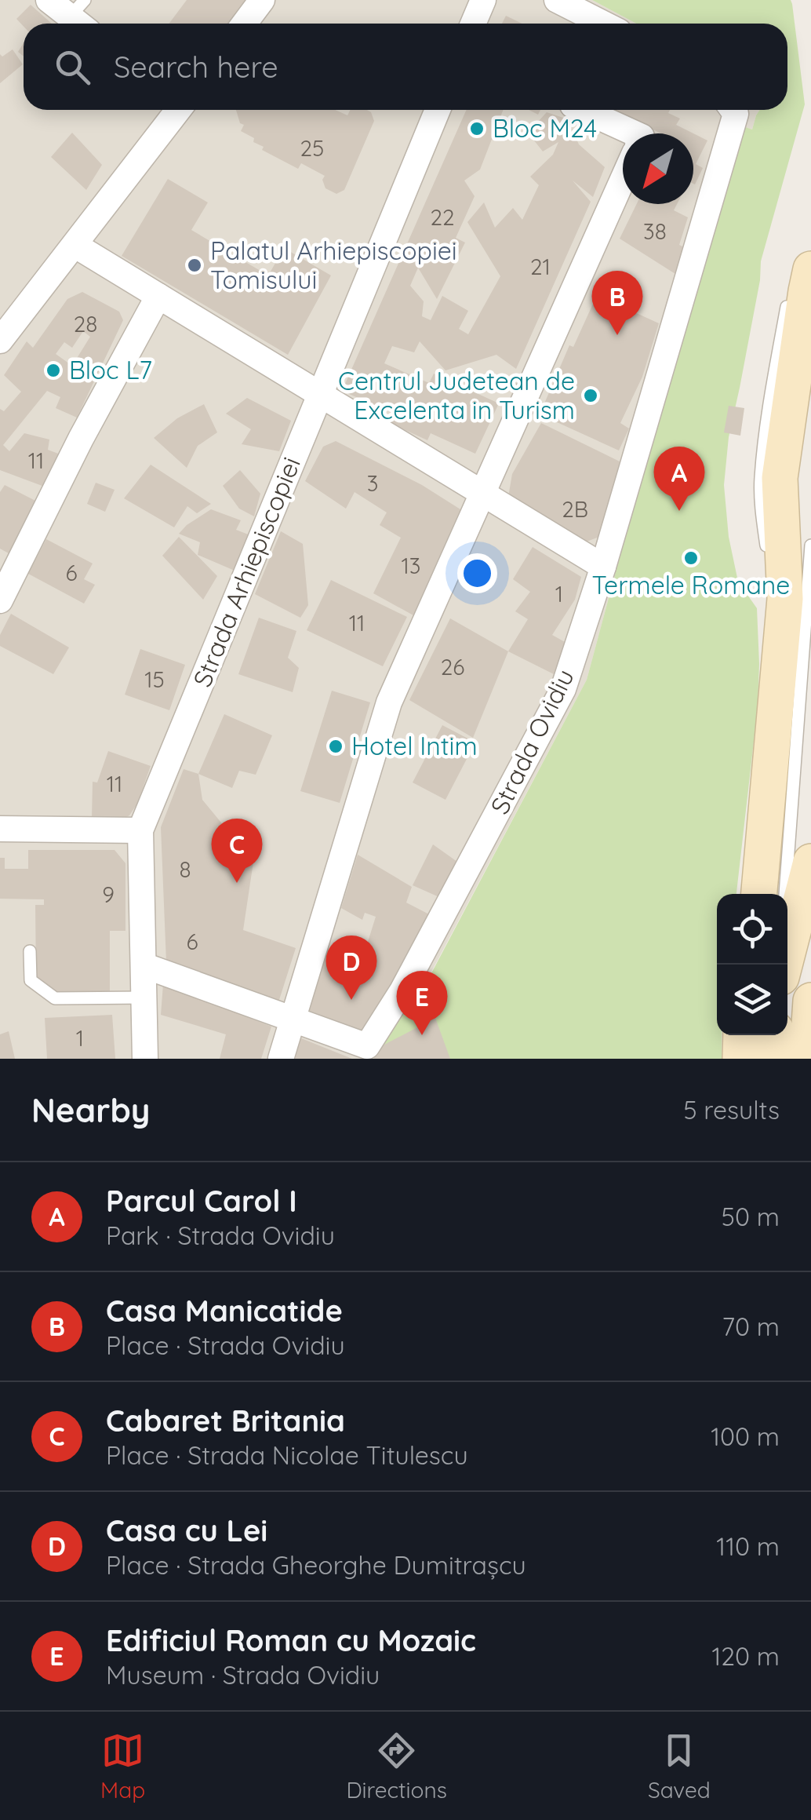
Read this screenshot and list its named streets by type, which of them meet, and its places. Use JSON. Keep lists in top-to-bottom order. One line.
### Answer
{"streets":{"street":["Strada Arhiepiscopiei","Strada Ovidiu"]},"places":["Bloc M24","Palatul Arhiepiscopiei Tomisului","Bloc L7","Centrul Judetean de Excelenta in Turism","Termele Romane","Hotel Intim"],"house_numbers":["25","22","38","21","28","11","3","2B","13","6","1","11","26","15","11","8","9","6","1"],"north":"bottom left","page":{"search":"Search here","pins":["B","A","C","D","E"],"heading":["Nearby","5 results"],"list":[{"mark":"A","name":"Parcul Carol I","note":"Park · Strada Ovidiu","value":"50 m"},{"mark":"B","name":"Casa Manicatide","note":"Place · Strada Ovidiu","value":"70 m"},{"mark":"C","name":"Cabaret Britania","note":"Place · Strada Nicolae Titulescu","value":"100 m"},{"mark":"D","name":"Casa cu Lei","note":"Place · Strada Gheorghe Dumitrașcu","value":"110 m"},{"mark":"E","name":"Edificiul Roman cu Mozaic","note":"Museum · Strada Ovidiu","value":"120 m"}],"nav":["Map","Directions","Saved"]}}
